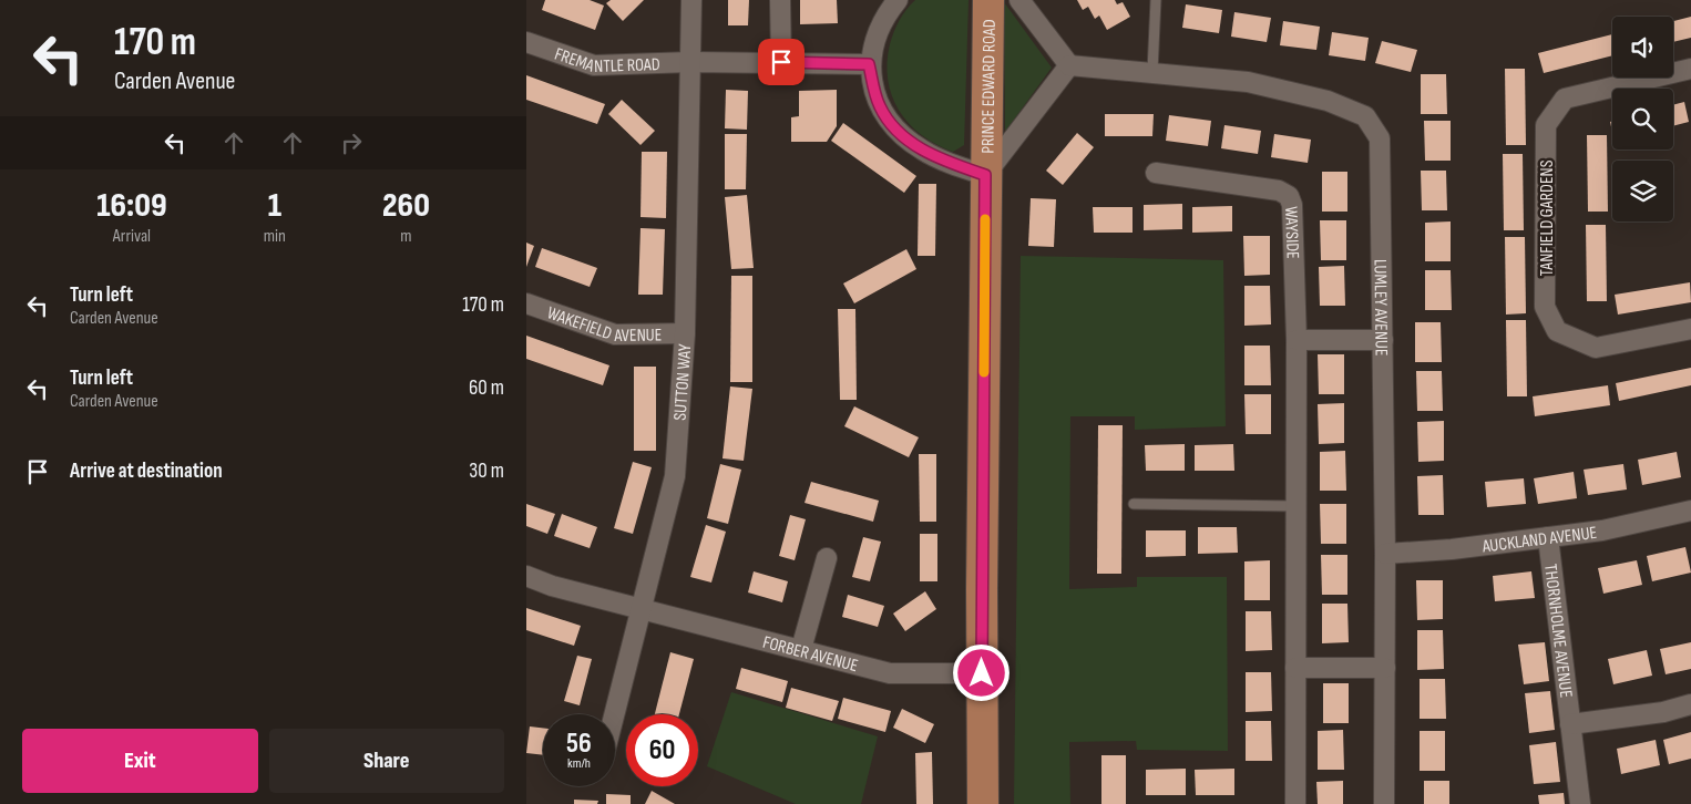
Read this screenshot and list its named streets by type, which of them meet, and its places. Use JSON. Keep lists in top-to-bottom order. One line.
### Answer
{"streets":{"main road":["PRINCE EDWARD ROAD"],"street":["FREMANTLE ROAD","TANFIELD GARDENS","WAYSIDE","LUMLEY AVENUE","WAKEFIELD AVENUE","SUTTON WAY","AUCKLAND AVENUE","THORNHOLME AVENUE","FORBER AVENUE"]},"crossings":[["FREMANTLE ROAD","SUTTON WAY"],["PRINCE EDWARD ROAD","FORBER AVENUE"],["LUMLEY AVENUE","AUCKLAND AVENUE"],["WAKEFIELD AVENUE","SUTTON WAY"],["SUTTON WAY","FORBER AVENUE"],["AUCKLAND AVENUE","THORNHOLME AVENUE"]],"page":{"turn":["170 m","Carden Avenue"],"eta":["16:09","Arrival","1","min","260","m"],"list":[{"name":"Turn left","note":"Carden Avenue","value":"170 m"},{"name":"Turn left","note":"Carden Avenue","value":"60 m"},{"name":"Arrive at destination","value":"30 m"}],"speed":"56 km/h","limit":"60","buttons":["Exit","Share"]}}
